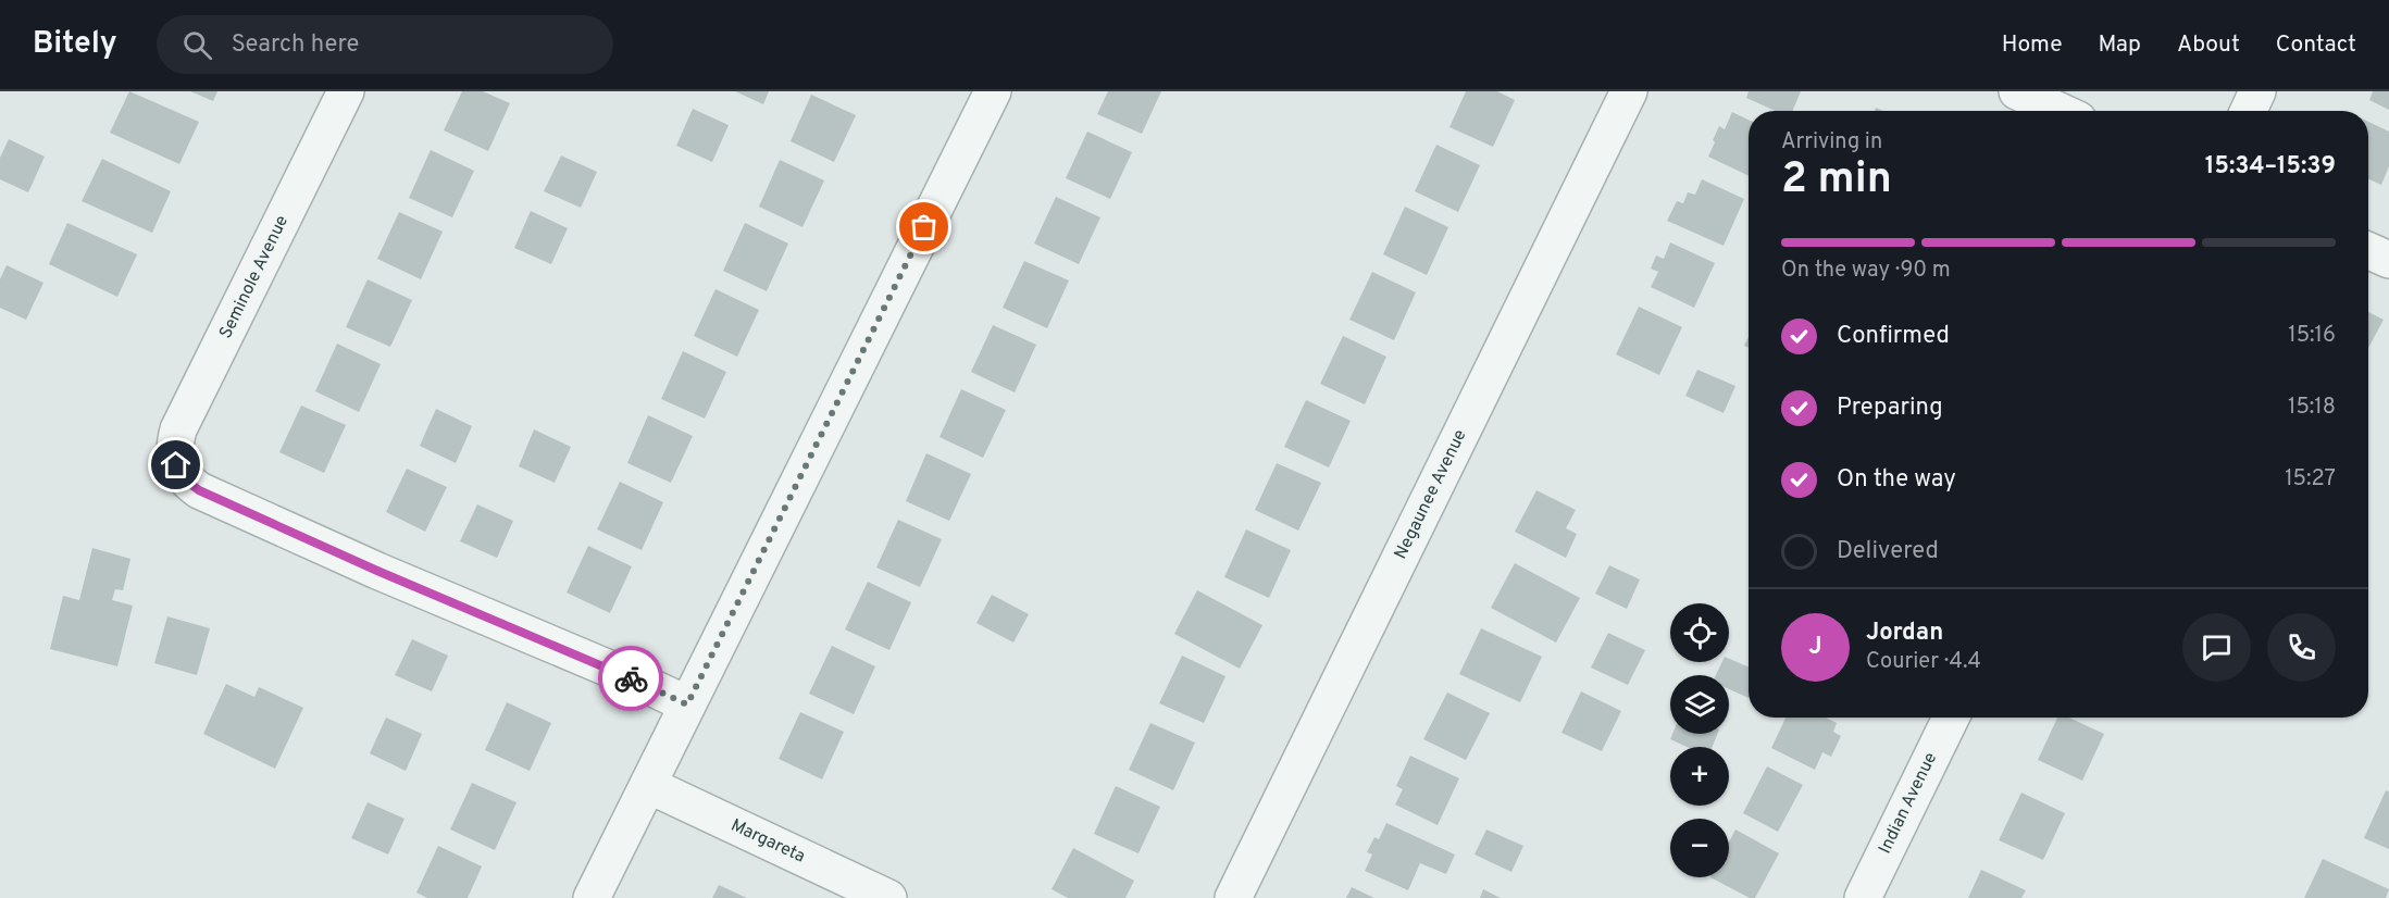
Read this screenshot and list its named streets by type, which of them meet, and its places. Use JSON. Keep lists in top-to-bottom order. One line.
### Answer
{"streets":{"street":["Seminole Avenue","Negaunee Avenue","Indian Avenue","Margareta"]},"page":{"header":"Bitely","search":"Search here","nav":["Home","Map","About","Contact"],"heading":["2 min","Arriving in","15:34–15:39"],"panel":["Jordan","Courier · 4.4"],"bar":"On the way · 90 m","list":[["Confirmed","15:16"],["Preparing","15:18"],["On the way","15:27"],"Delivered"],"map_buttons":["+","−"],"round":"J"}}
